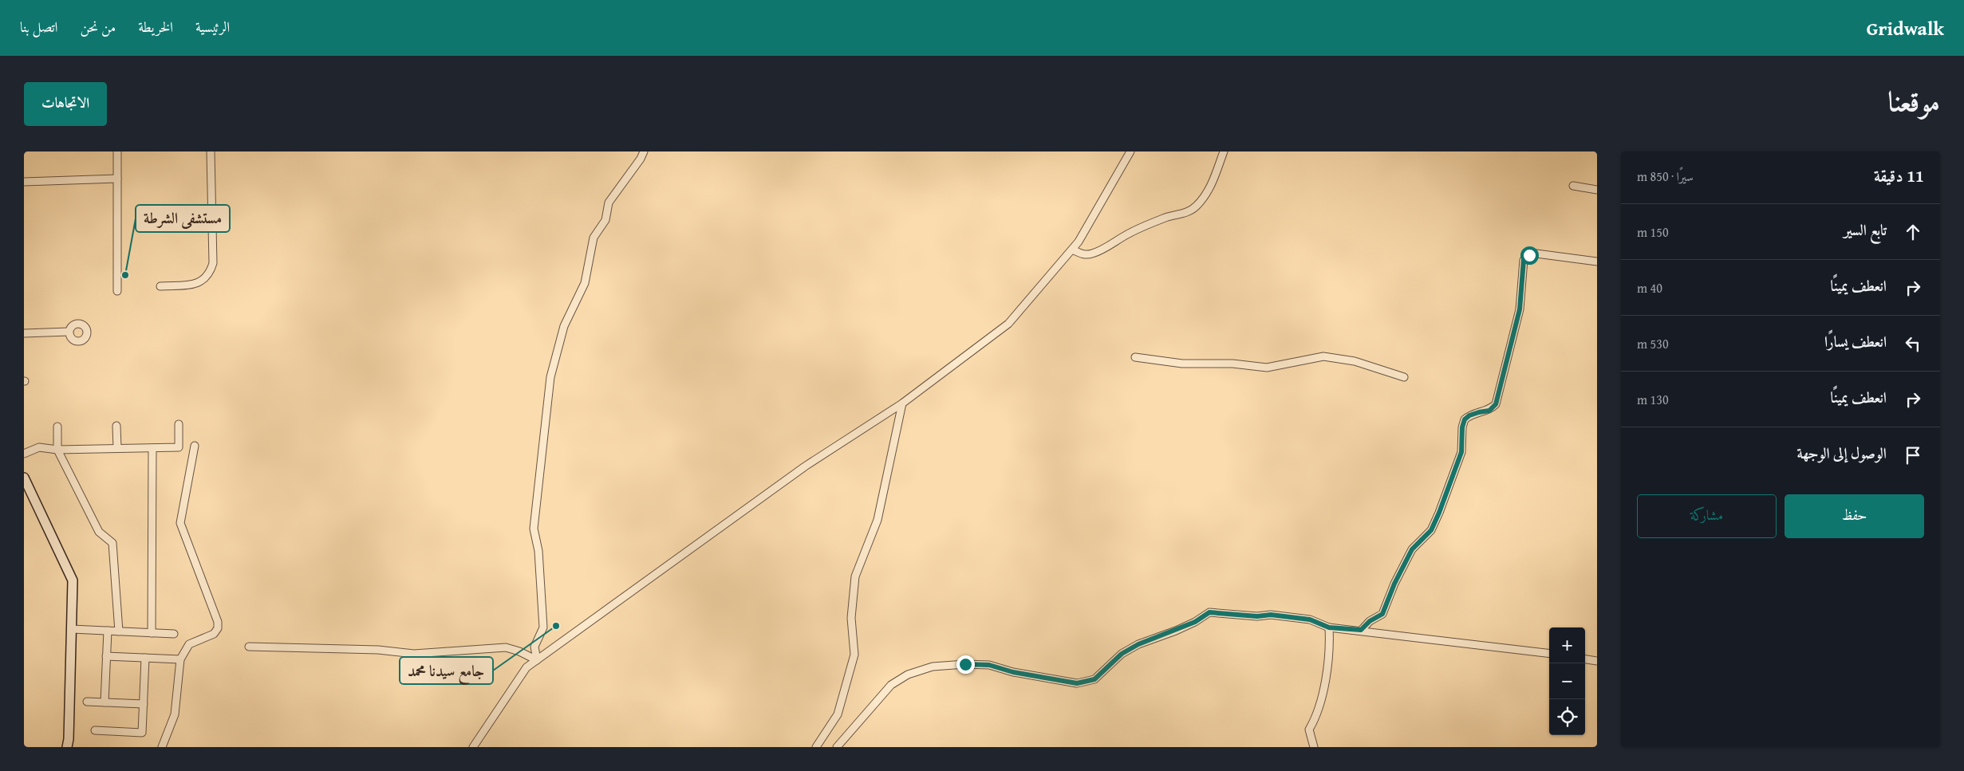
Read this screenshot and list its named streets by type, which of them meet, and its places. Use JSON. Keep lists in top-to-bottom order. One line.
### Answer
{"places":["مستشفى الشرطة","جامع سيدنا محمد"],"page":{"header":"Gridwalk","nav":["الرئيسية","الخريطة","من نحن","اتصل بنا"],"title":"موقعنا","buttons":["الاتجاهات",["حفظ","مشاركة"]],"heading":["11 دقيقة","سيرًا · 850 m"],"list":[["تابع السير","150 m"],["انعطف يمينًا","40 m"],["انعطف يسارًا","530 m"],["انعطف يمينًا","130 m"],"الوصول إلى الوجهة"],"map_buttons":["+","−"]}}
